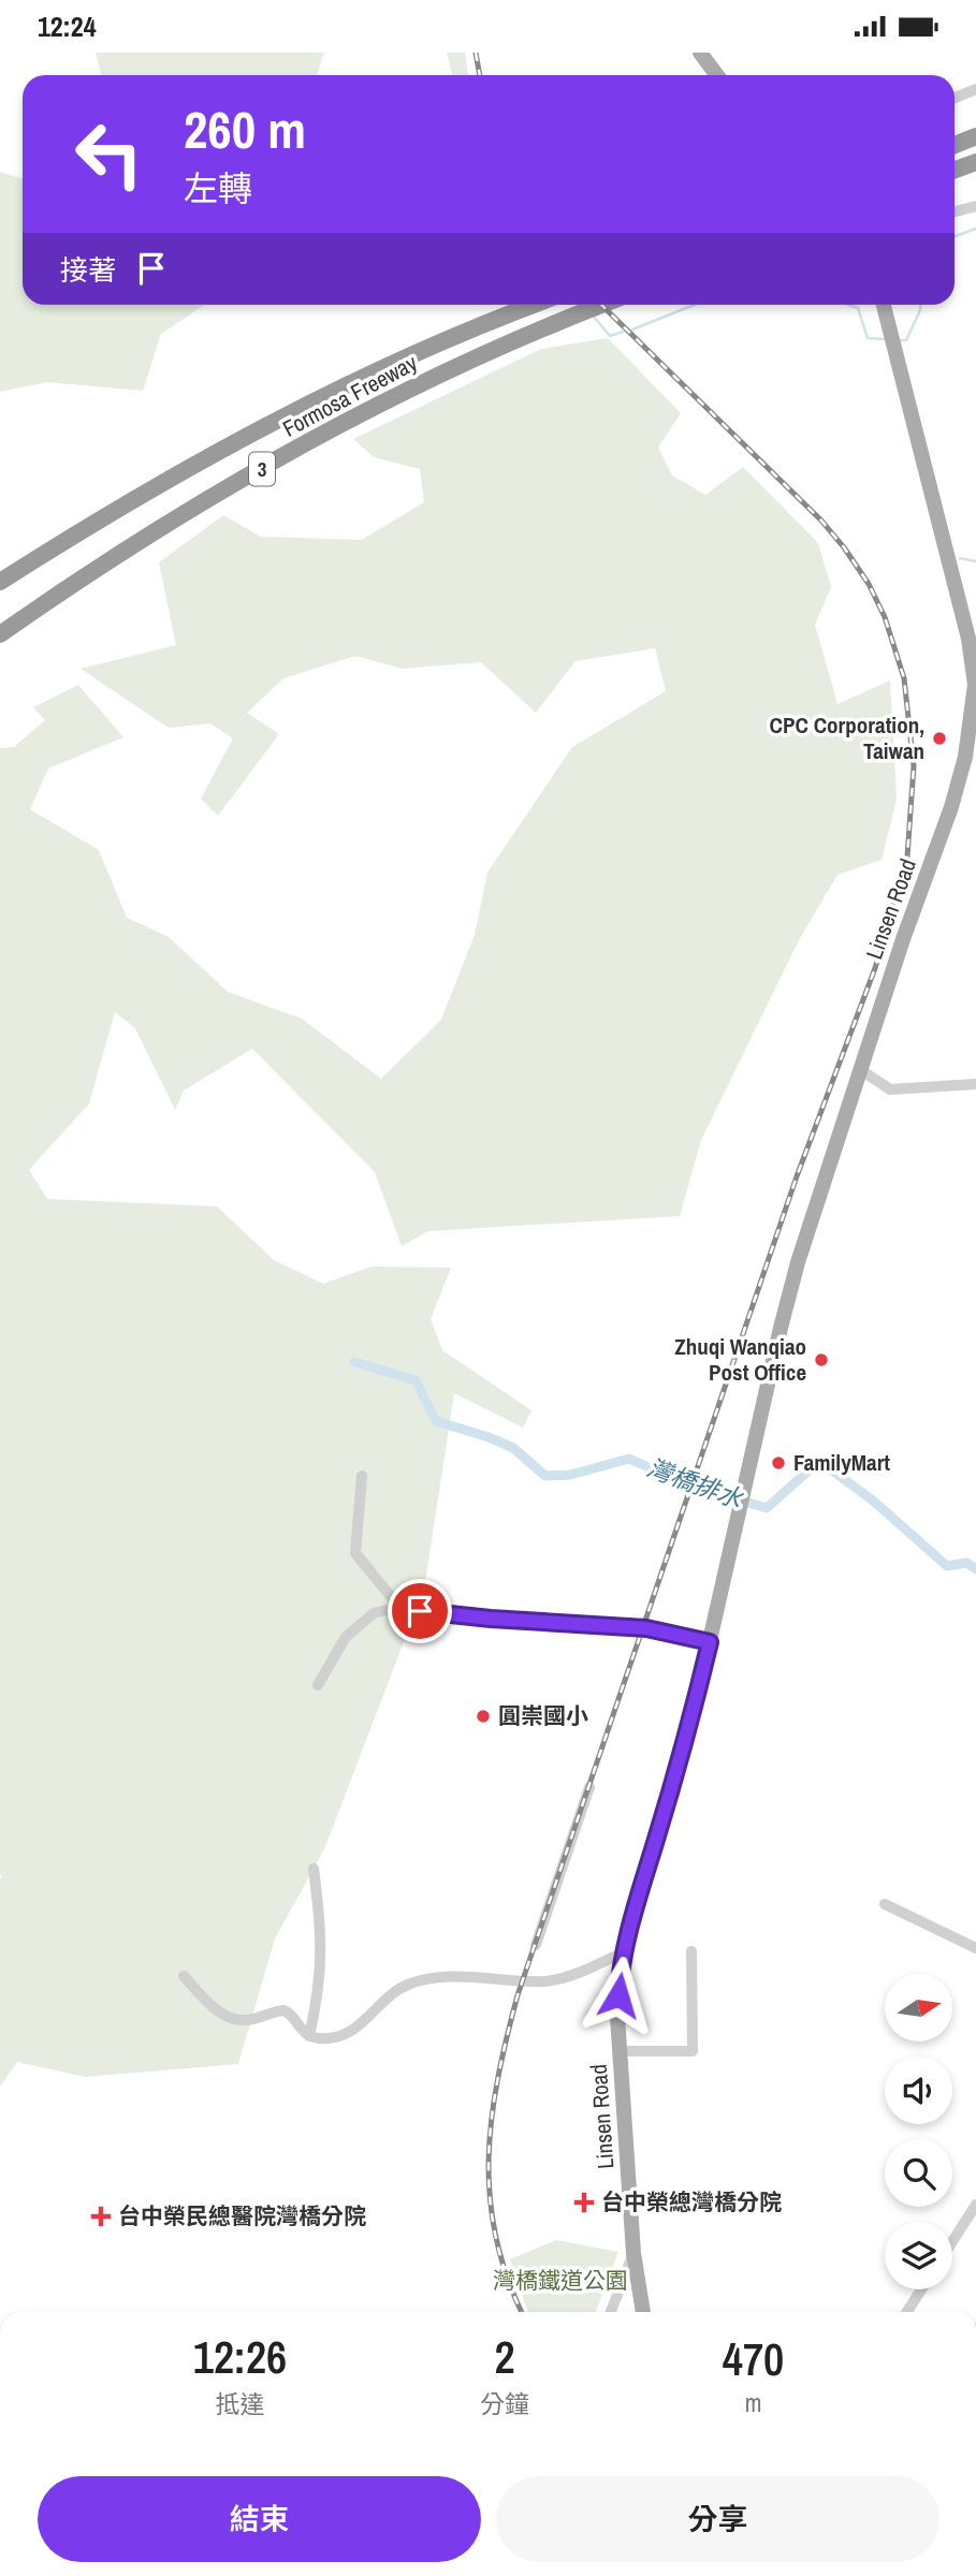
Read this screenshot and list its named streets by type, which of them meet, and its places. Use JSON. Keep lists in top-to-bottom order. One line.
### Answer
{"streets":{"highway":["Formosa Freeway","3"],"main road":["Linsen Road"]},"water":["灣橋排水"],"parks":["灣橋鐵道公園"],"places":{"other":["CPC Corporation, Taiwan","Zhuqi Wanqiao Post Office","FamilyMart","圓崇國小"],"health":["台中榮總灣橋分院","台中榮民總醫院灣橋分院"]},"north":"right","page":{"status":"12:24","turn":["260 m","左轉"],"then":"接著","eta":["12:26","抵達","2","分鐘","470","m"],"buttons":["結束","分享"]}}
